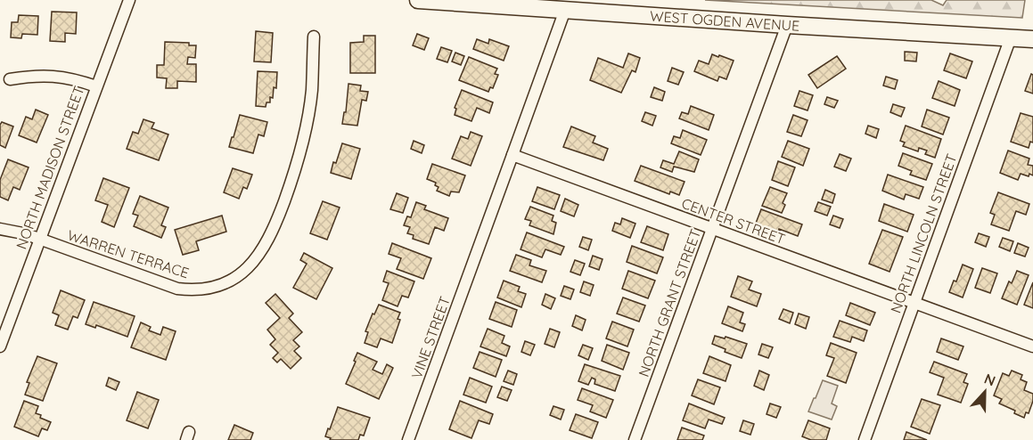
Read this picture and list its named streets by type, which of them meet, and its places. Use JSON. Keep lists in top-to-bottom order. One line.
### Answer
{"streets":{"main road":["WEST OGDEN AVENUE"],"street":["NORTH MADISON STREET","CENTER STREET","NORTH LINCOLN STREET","WARREN TERRACE","NORTH GRANT STREET","VINE STREET"]},"crossings":[["WEST OGDEN AVENUE","NORTH LINCOLN STREET"],["WEST OGDEN AVENUE","NORTH GRANT STREET"],["NORTH MADISON STREET","WARREN TERRACE"],["CENTER STREET","NORTH LINCOLN STREET"],["CENTER STREET","NORTH GRANT STREET"],["CENTER STREET","VINE STREET"]],"north":"top"}
